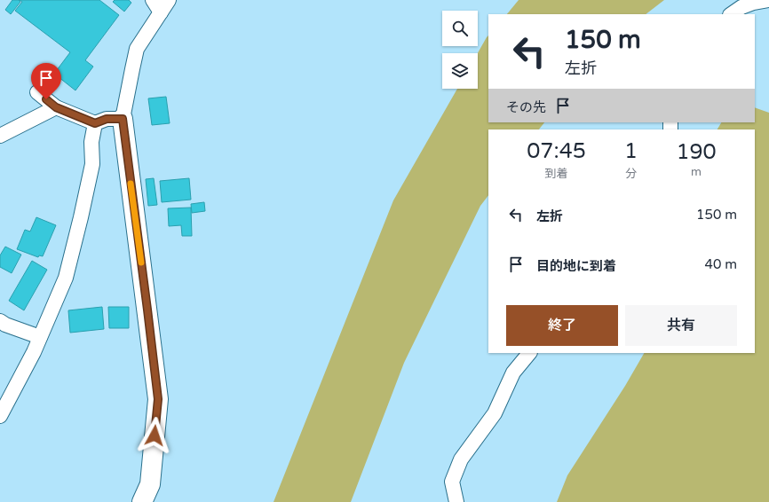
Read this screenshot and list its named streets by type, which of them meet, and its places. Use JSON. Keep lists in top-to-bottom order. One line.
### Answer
{"page":{"turn":["150 m","左折"],"then":"その先","eta":["07:45","到着","1","分","190","m"],"list":[{"name":"左折","value":"150 m"},{"name":"目的地に到着","value":"40 m"}],"buttons":["終了","共有"]}}
